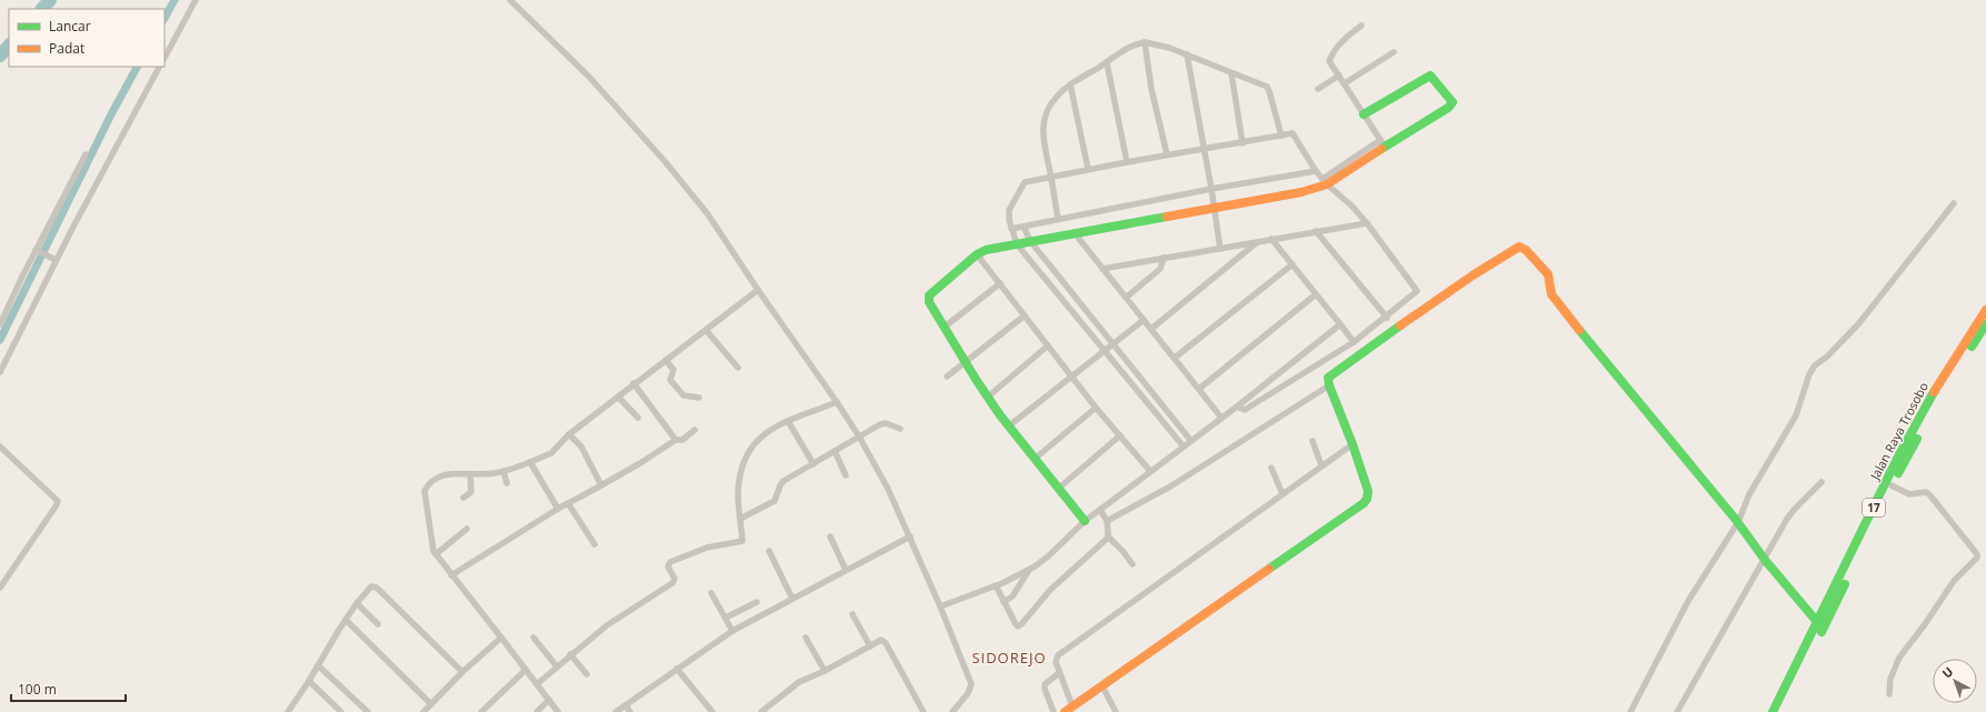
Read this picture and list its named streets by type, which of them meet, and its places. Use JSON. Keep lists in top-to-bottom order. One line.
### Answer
{"streets":{"main road":["Jalan Raya Trosobo","17"]},"districts":["SIDOREJO"],"legend":["Lancar","Padat"],"scale_bar":"100 m","north":"top left"}
